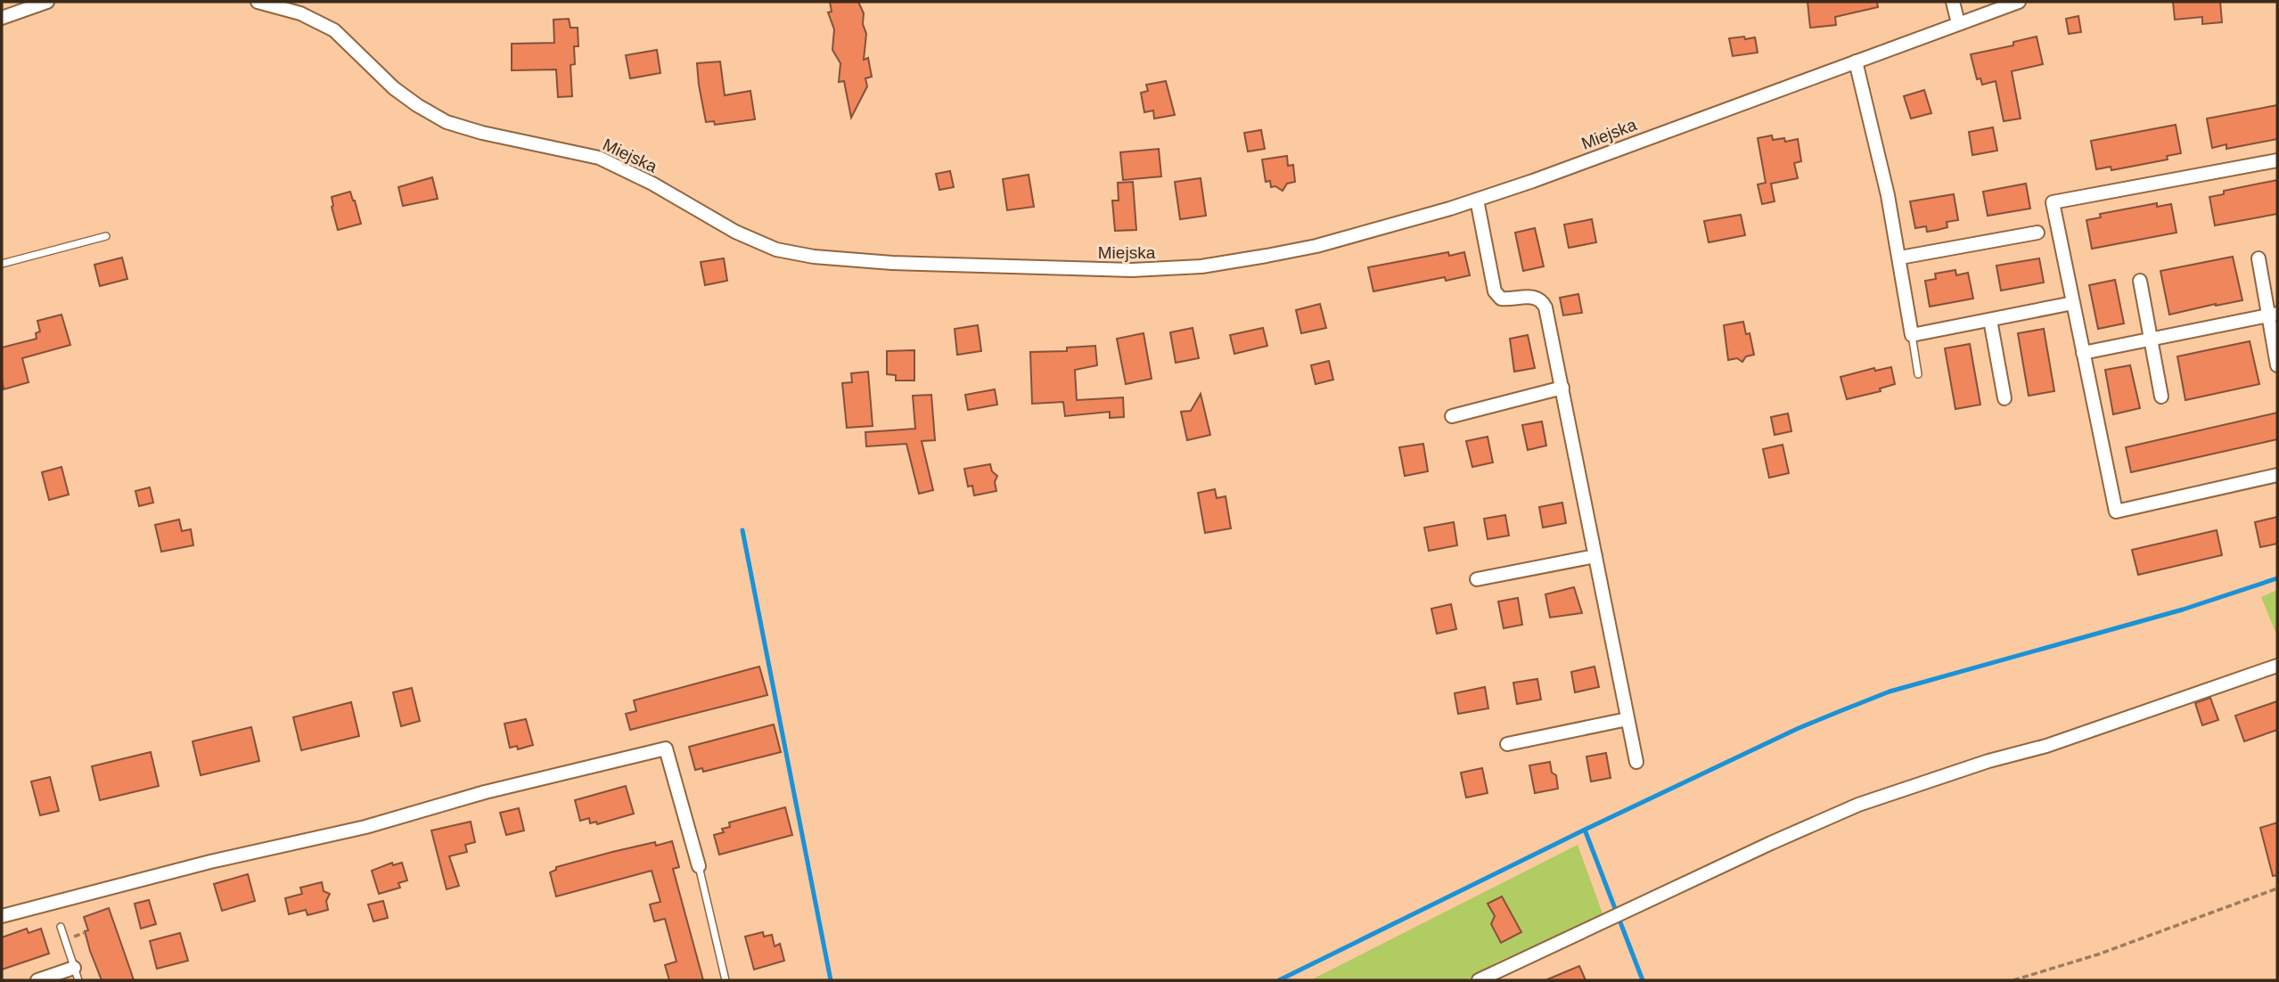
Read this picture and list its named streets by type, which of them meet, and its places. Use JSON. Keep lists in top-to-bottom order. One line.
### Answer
{"streets":{"street":["Miejska"]}}
